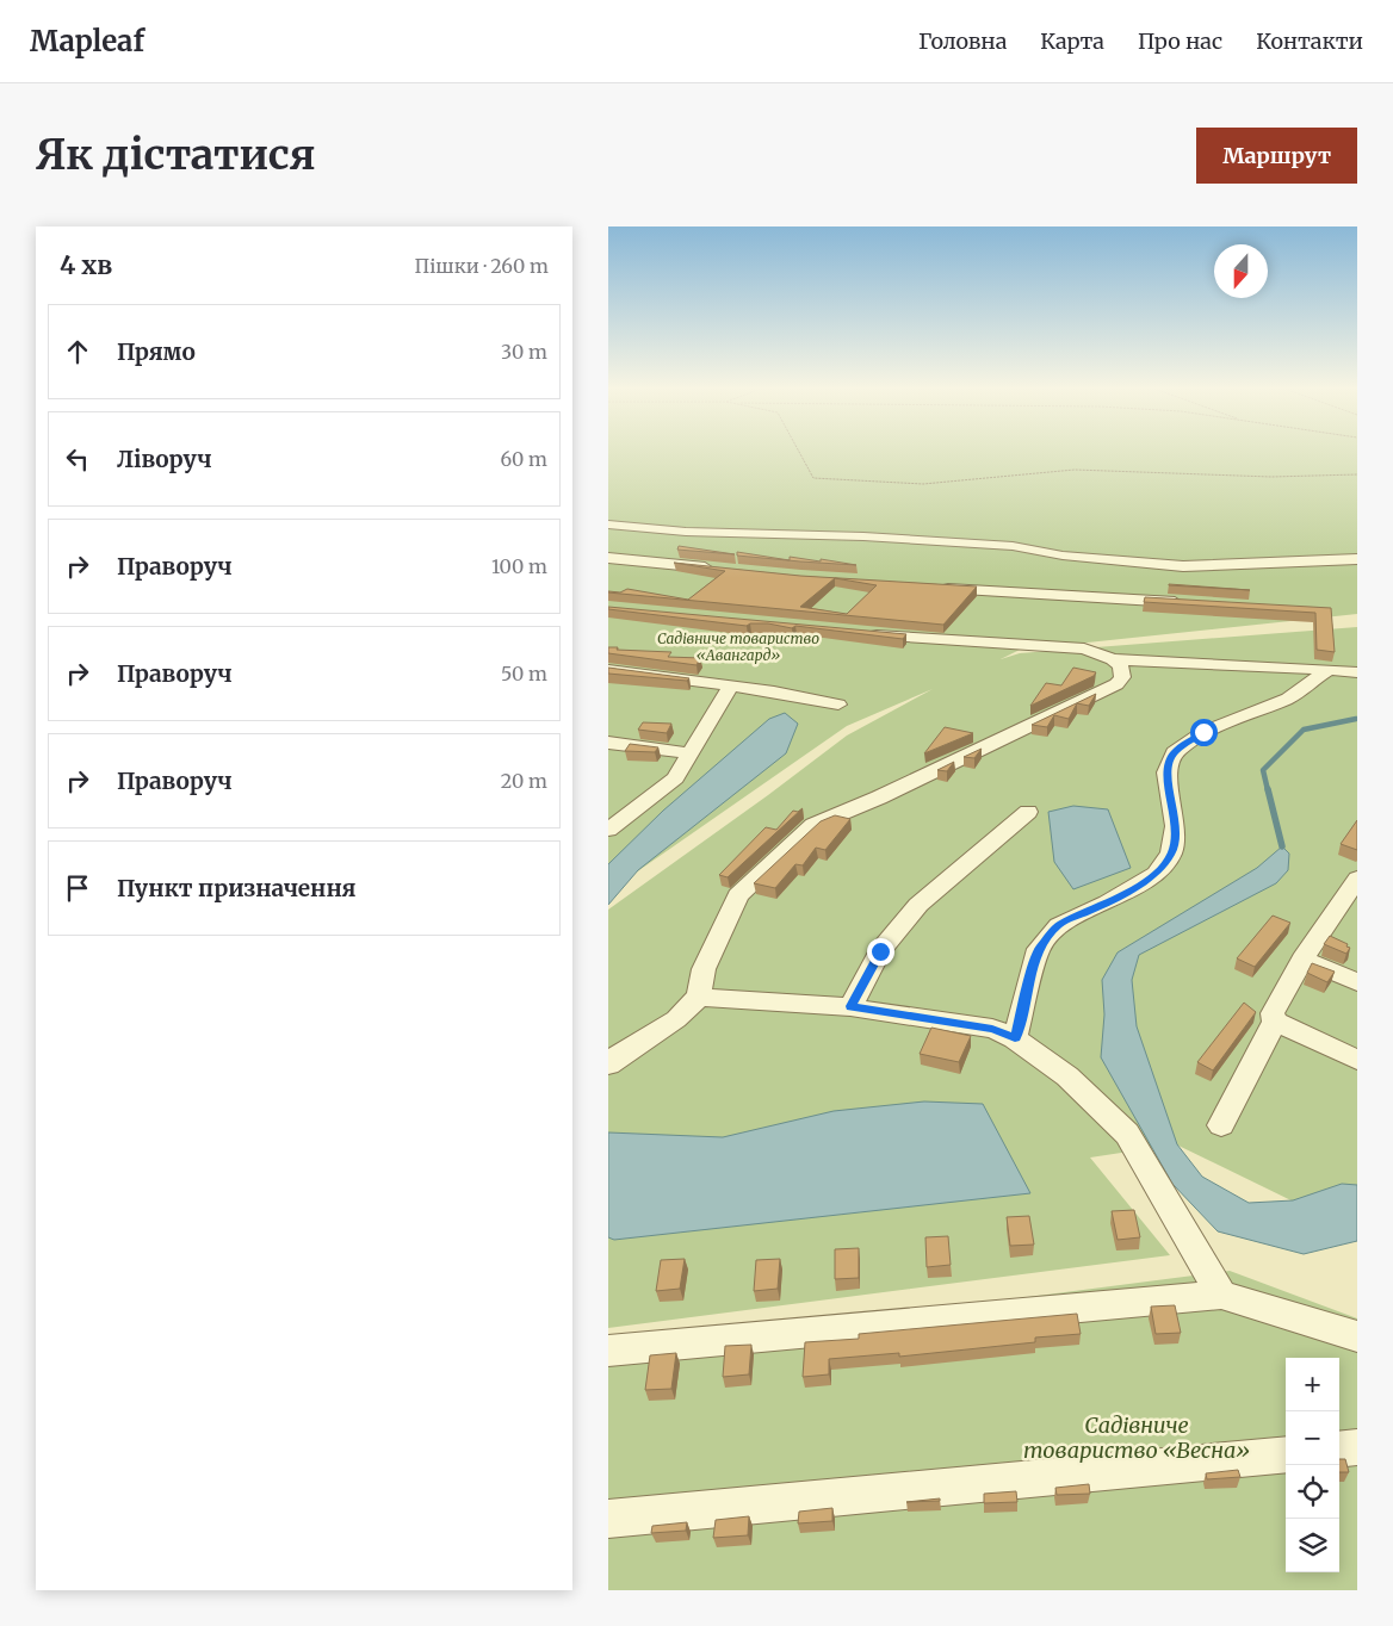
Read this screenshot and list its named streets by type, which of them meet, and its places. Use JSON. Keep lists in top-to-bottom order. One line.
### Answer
{"parks":["Садівниче товариство «Авангард»","Садівниче товариство «Весна»"],"north":"bottom","page":{"header":"Mapleaf","nav":["Головна","Карта","Про нас","Контакти"],"buttons":"Маршрут","title":"Як дістатися","heading":["4 хв","Пішки · 260 m"],"list":[["Прямо","30 m"],["Ліворуч","60 m"],["Праворуч","100 m"],["Праворуч","50 m"],["Праворуч","20 m"],"Пункт призначення"],"map_buttons":["+","−"]}}
